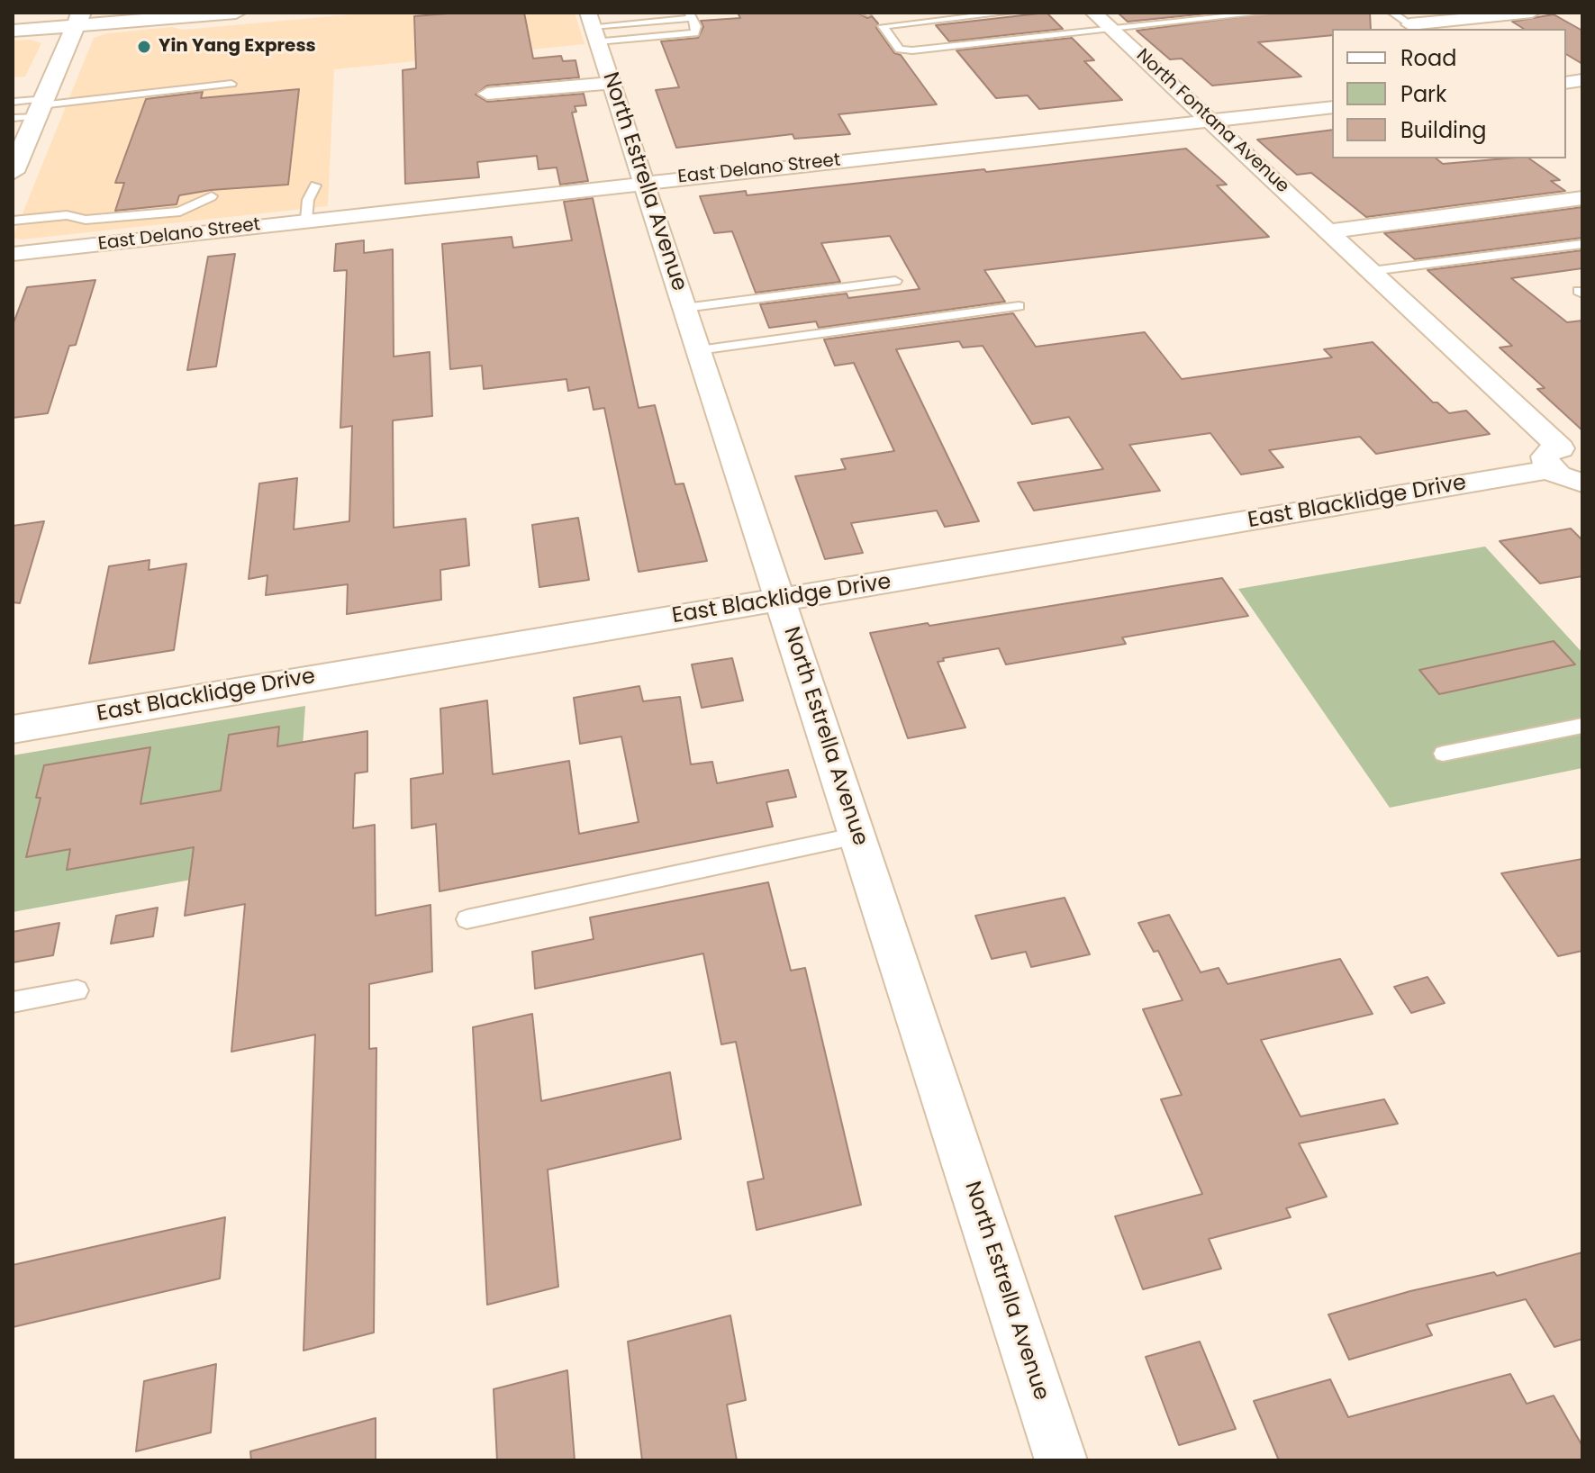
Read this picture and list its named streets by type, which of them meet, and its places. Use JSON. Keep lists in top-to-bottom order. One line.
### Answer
{"streets":{"street":["North Fontana Avenue","East Delano Street","North Estrella Avenue","East Blacklidge Drive"]},"crossings":[["North Fontana Avenue","East Delano Street"],["North Fontana Avenue","East Blacklidge Drive"],["East Delano Street","North Estrella Avenue"],["North Estrella Avenue","East Blacklidge Drive"]],"places":["Yin Yang Express"],"legend":["Road","Park","Building"]}
